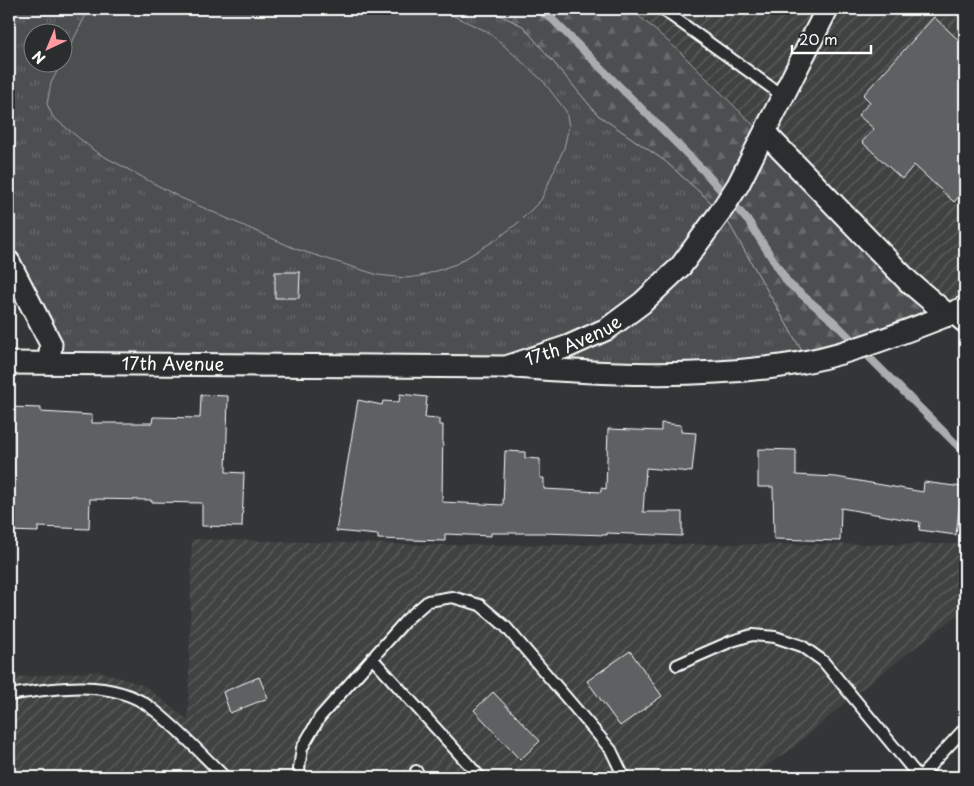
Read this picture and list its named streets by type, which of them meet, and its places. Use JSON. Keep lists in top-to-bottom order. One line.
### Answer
{"streets":{"street":["17th Avenue"]},"scale_bar":"20 m","north":"bottom left"}
